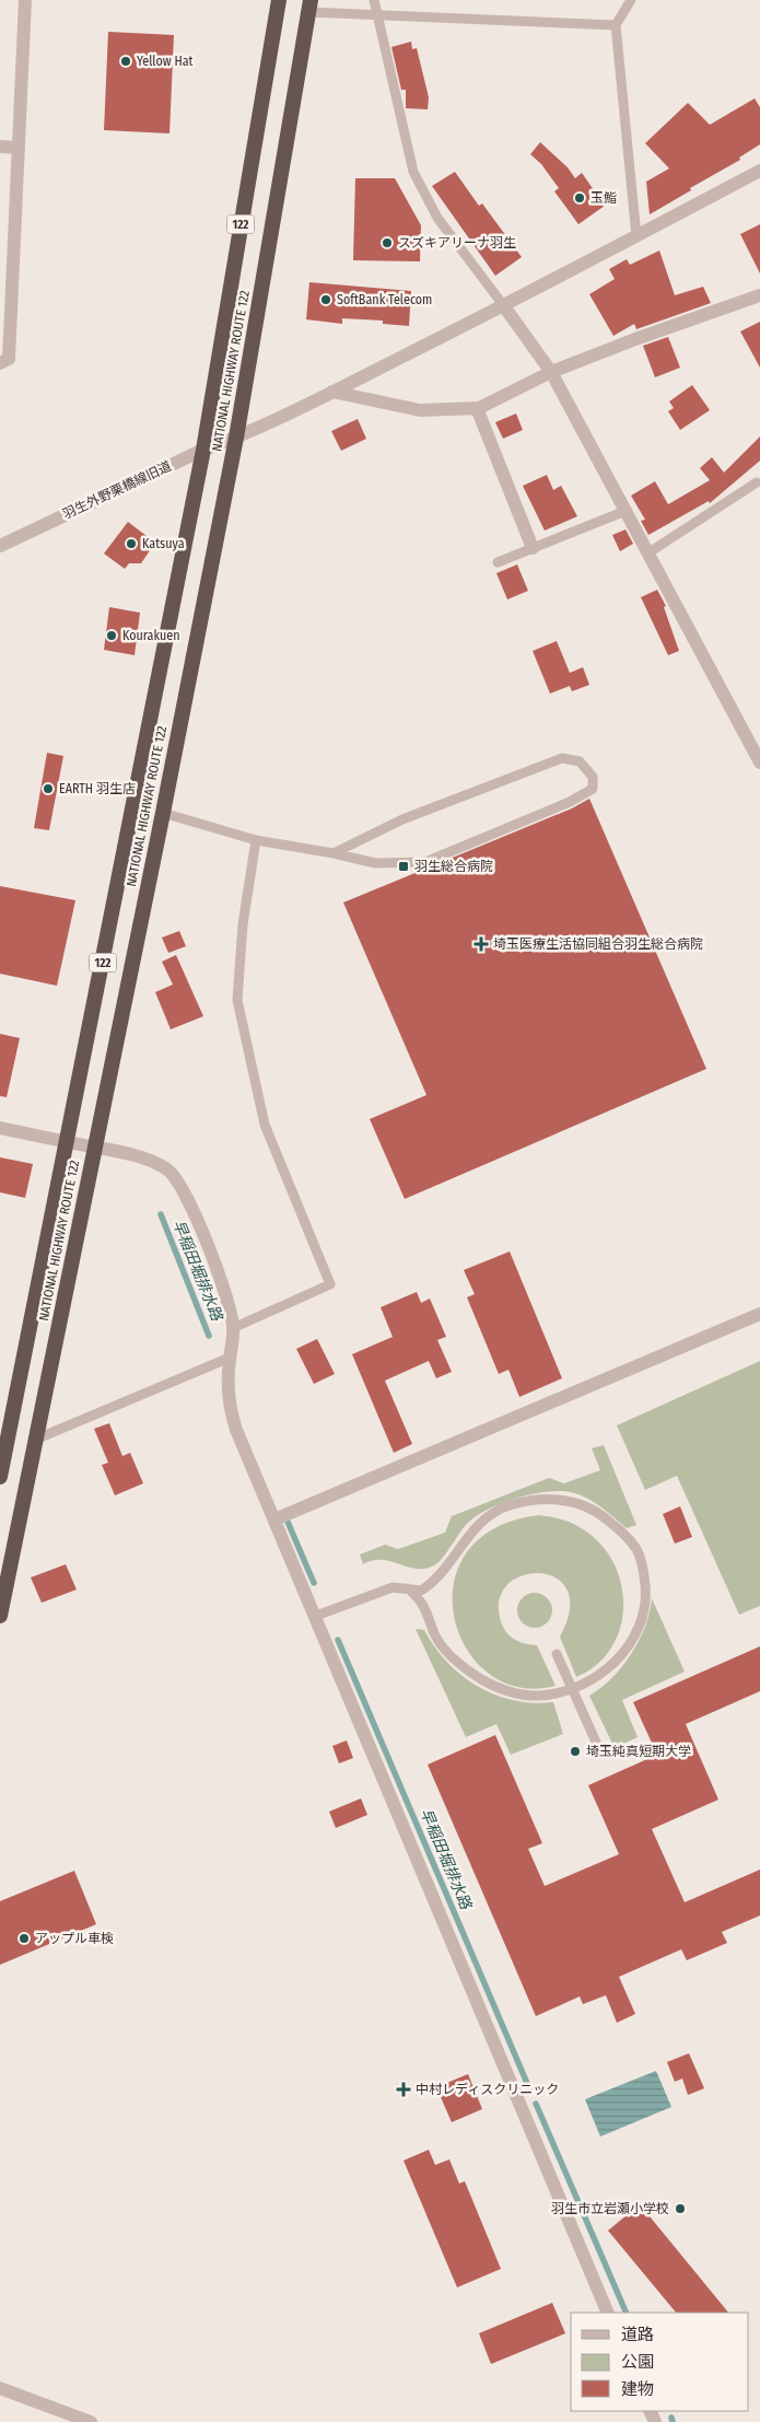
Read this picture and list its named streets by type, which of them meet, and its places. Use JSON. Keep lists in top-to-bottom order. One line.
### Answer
{"streets":{"highway":["122","NATIONAL HIGHWAY ROUTE 122"],"street":["羽生外野栗橋線旧道"]},"crossings":[["NATIONAL HIGHWAY ROUTE 122","羽生外野栗橋線旧道"]],"water":["早稲田堀排水路"],"places":{"other":["Yellow Hat","玉鮨","スズキアリーナ羽生","SoftBank Telecom","Katsuya","Kourakuen","EARTH 羽生店","埼玉純真短期大学","アップル車検","羽生市立岩瀬小学校"],"transit":["羽生総合病院"],"health":["埼玉医療生活協同組合羽生総合病院","中村レディスクリニック"]},"legend":["道路","公園","建物"]}
